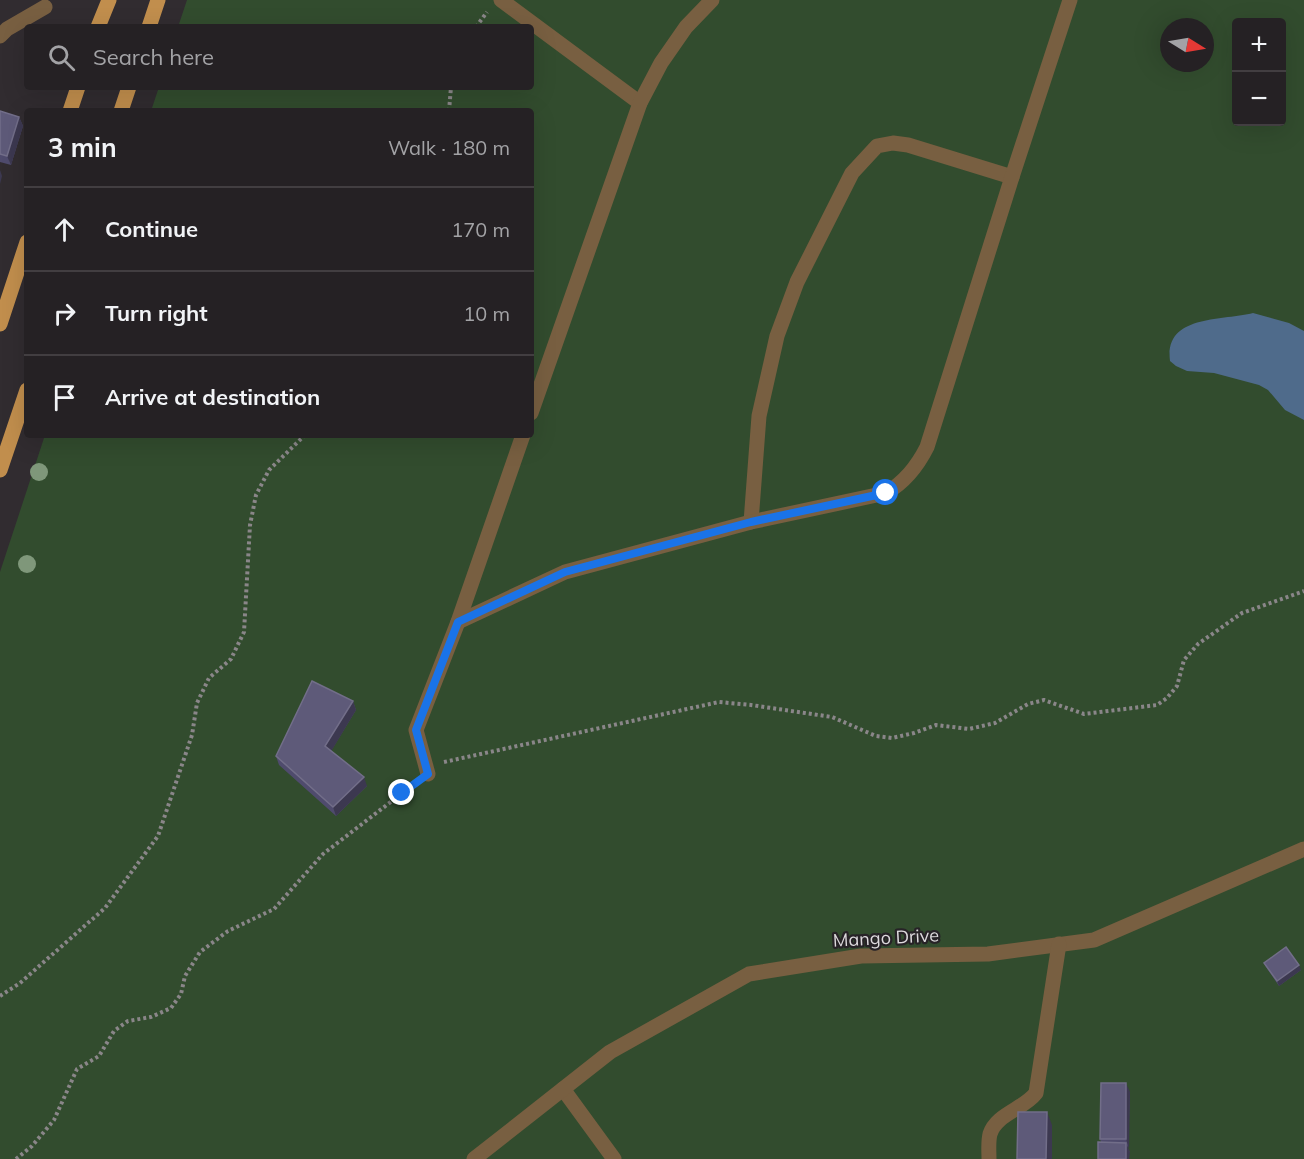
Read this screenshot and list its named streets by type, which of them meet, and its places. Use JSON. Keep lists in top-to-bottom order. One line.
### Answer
{"streets":{"street":["Mango Drive"]},"north":"right","page":{"map_buttons":["+","−"],"search":"Search here","heading":["3 min","Walk · 180 m"],"list":[["Continue","170 m"],["Turn right","10 m"],"Arrive at destination"]}}
